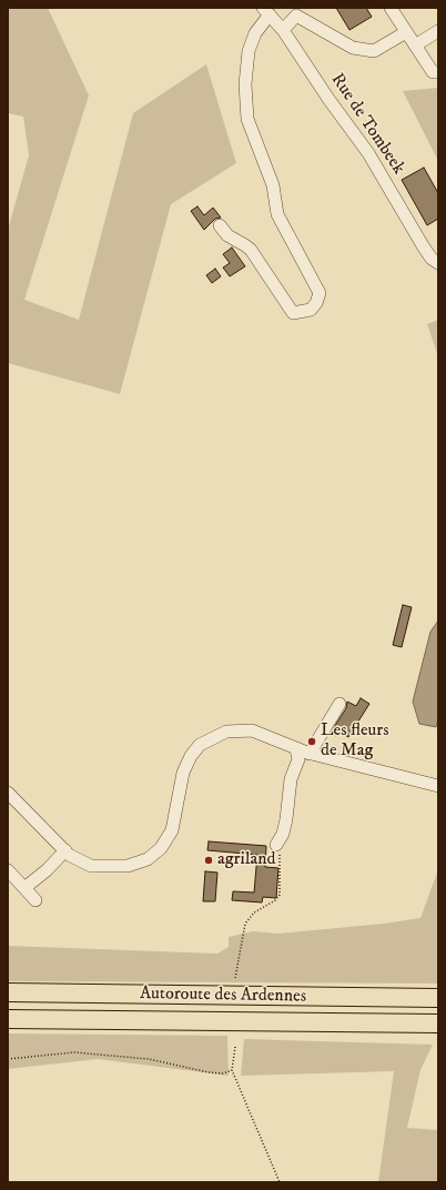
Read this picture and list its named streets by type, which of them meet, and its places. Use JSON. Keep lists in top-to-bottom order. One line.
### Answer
{"streets":{"highway":["Autoroute des Ardennes"],"street":["Rue de Tombeek"]},"places":["Les fleurs de Mag","agriland"]}
